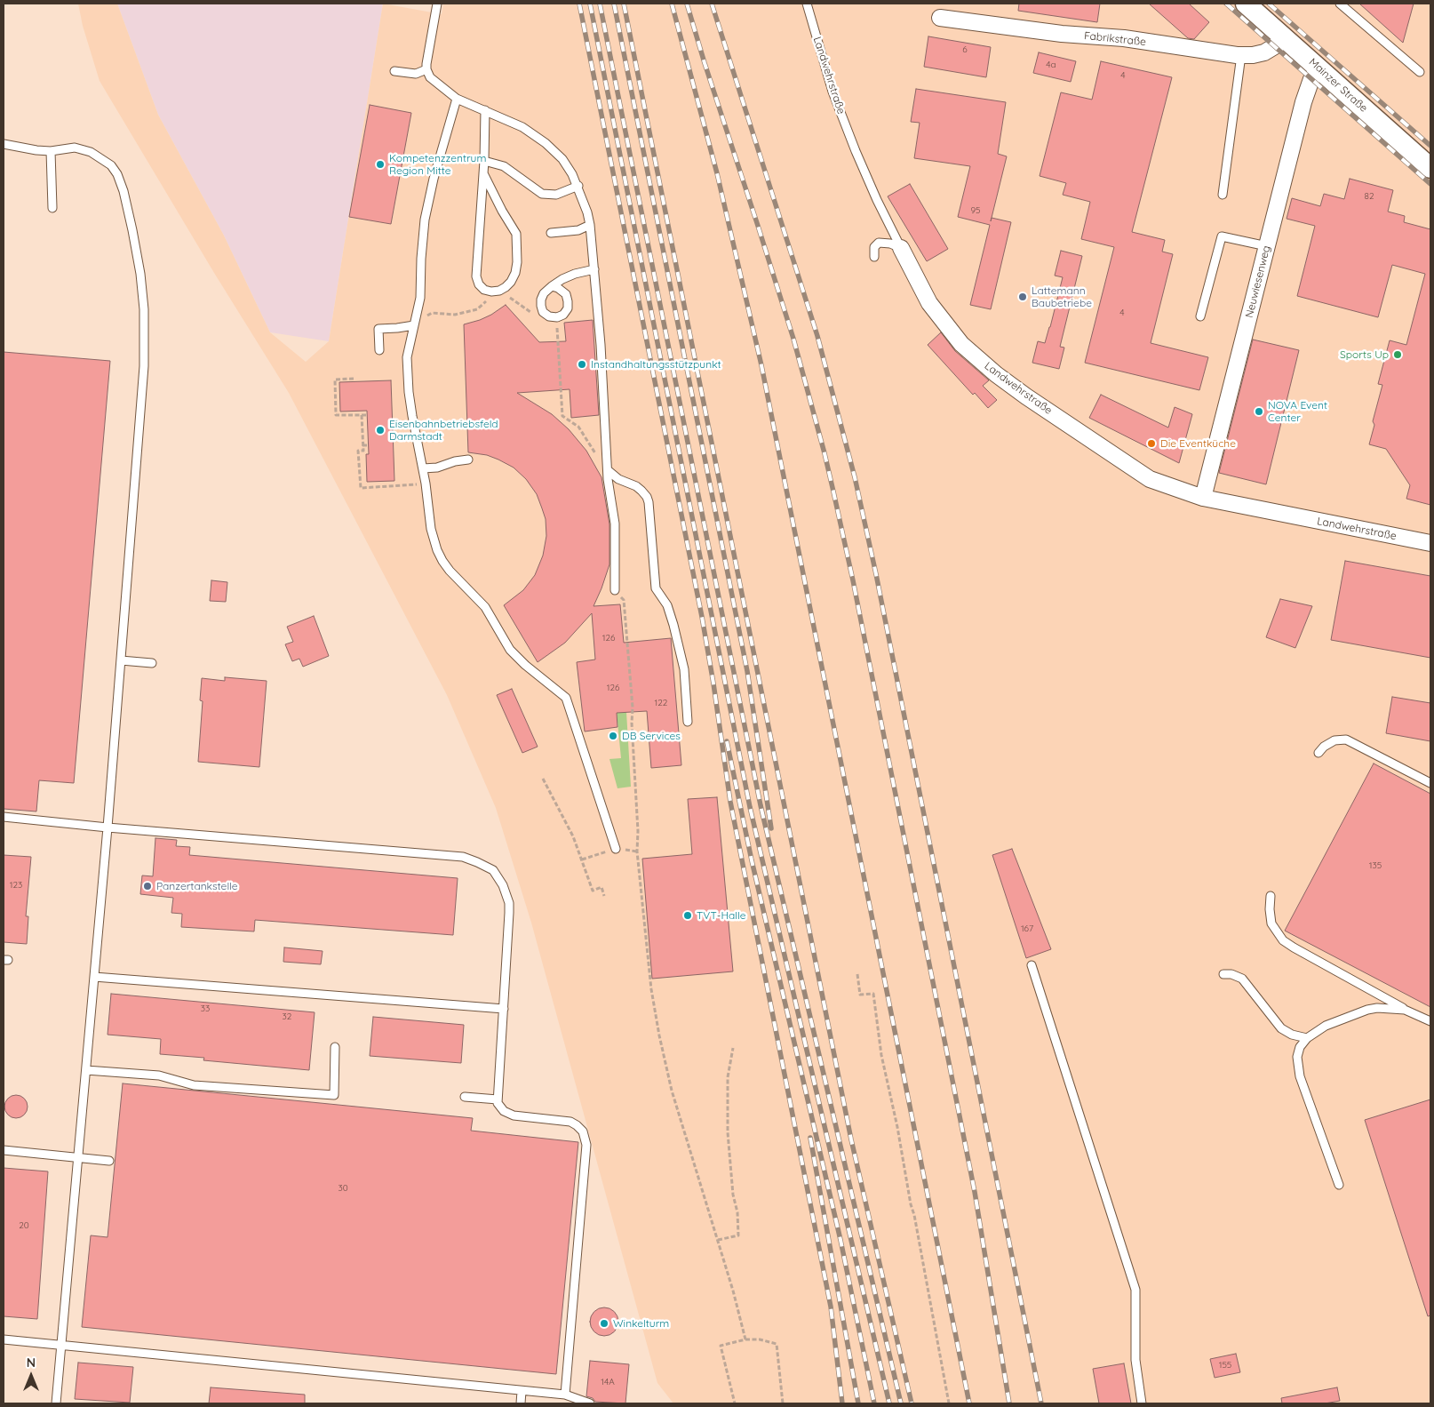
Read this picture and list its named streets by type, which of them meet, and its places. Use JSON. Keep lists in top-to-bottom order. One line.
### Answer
{"streets":{"street":["Fabrikstraße","Landwehrstraße","Mainzer Straße","Neuwiesenweg"]},"crossings":[["Fabrikstraße","Mainzer Straße"],["Landwehrstraße","Neuwiesenweg"],["Mainzer Straße","Neuwiesenweg"]],"places":["Kompetenzzentrum Region Mitte","Lattemann Baubetriebe","Sports Up","Instandhaltungsstützpunkt","NOVA Event Center","Eisenbahnbetriebsfeld Darmstadt","Die Eventküche","DB Services","Panzertankstelle","TVT-Halle","Winkelturm"],"house_numbers":["6","4a","4","82","95","4","126","126","122","135","123","167","33","32","30","20","155","14A"],"north":"top"}
